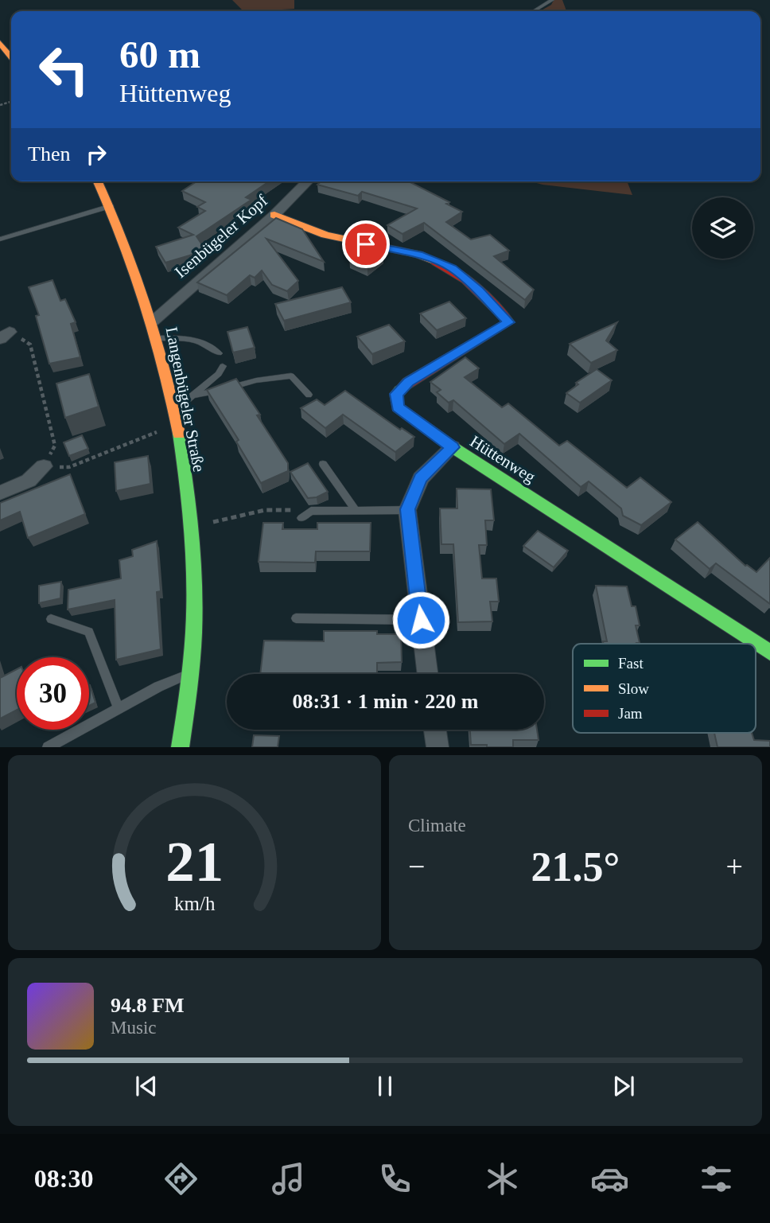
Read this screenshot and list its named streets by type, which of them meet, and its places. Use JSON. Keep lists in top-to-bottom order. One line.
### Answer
{"streets":{"street":["Isenbügeler Kopf","Langenbügeler Straße","Hüttenweg"]},"crossings":[["Isenbügeler Kopf","Langenbügeler Straße"],["Isenbügeler Kopf","Hüttenweg"]],"legend":["Fast","Slow","Jam"],"page":{"turn":["60 m","Hüttenweg"],"then":"Then","limit":"30","trip":"08:31 · 1 min · 220 m","tile":"Climate","heat":["−","21.5°","+"],"song":["94.8 FM","Music"],"tabs":"08:30","gauge":["21","km/h"]}}
